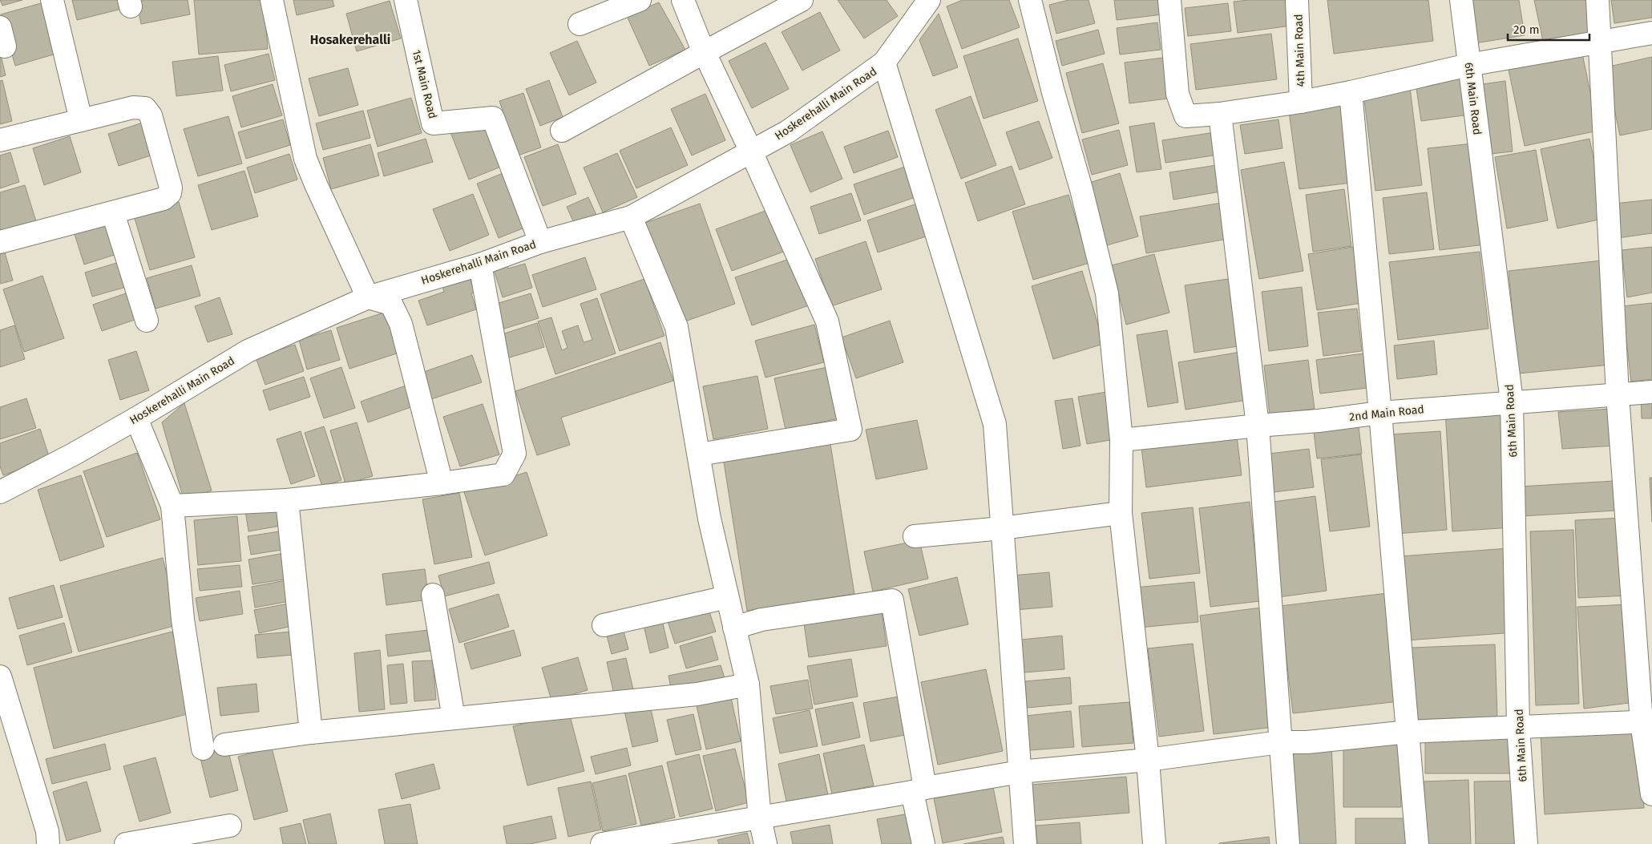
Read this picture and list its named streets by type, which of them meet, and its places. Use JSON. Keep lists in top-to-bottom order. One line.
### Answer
{"streets":{"street":["4th Main Road","1st Main Road","6th Main Road","Hoskerehalli Main Road","2nd Main Road"]},"crossings":[["1st Main Road","Hoskerehalli Main Road"],["6th Main Road","2nd Main Road"]],"districts":["Hosakerehalli"],"scale_bar":"20 m"}
